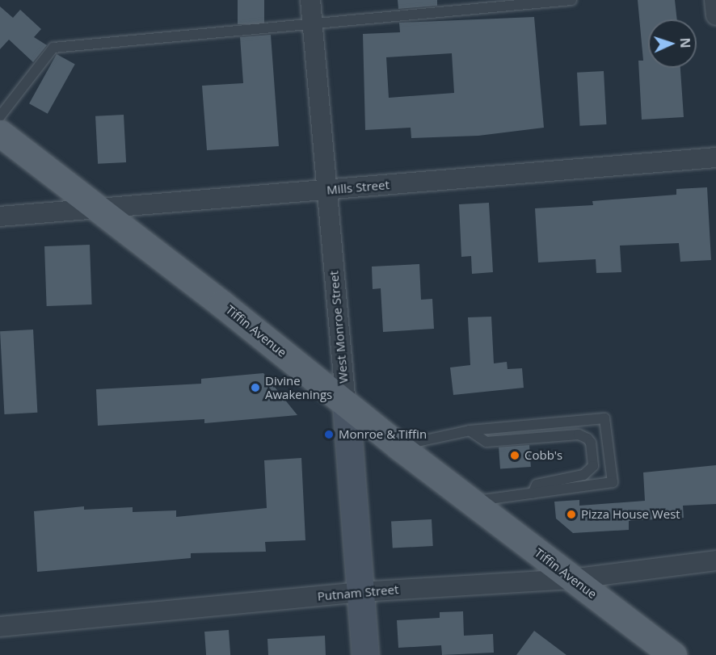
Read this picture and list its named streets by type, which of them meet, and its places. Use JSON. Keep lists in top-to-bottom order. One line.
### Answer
{"streets":{"main road":["West Monroe Street","Tiffin Avenue"],"street":["Mills Street","Putnam Street"]},"crossings":[["Mills Street","West Monroe Street"],["Mills Street","Tiffin Avenue"],["West Monroe Street","Tiffin Avenue"],["West Monroe Street","Putnam Street"],["Tiffin Avenue","Putnam Street"]],"places":["Divine Awakenings","Monroe & Tiffin","Cobb's","Pizza House West"],"north":"right"}
